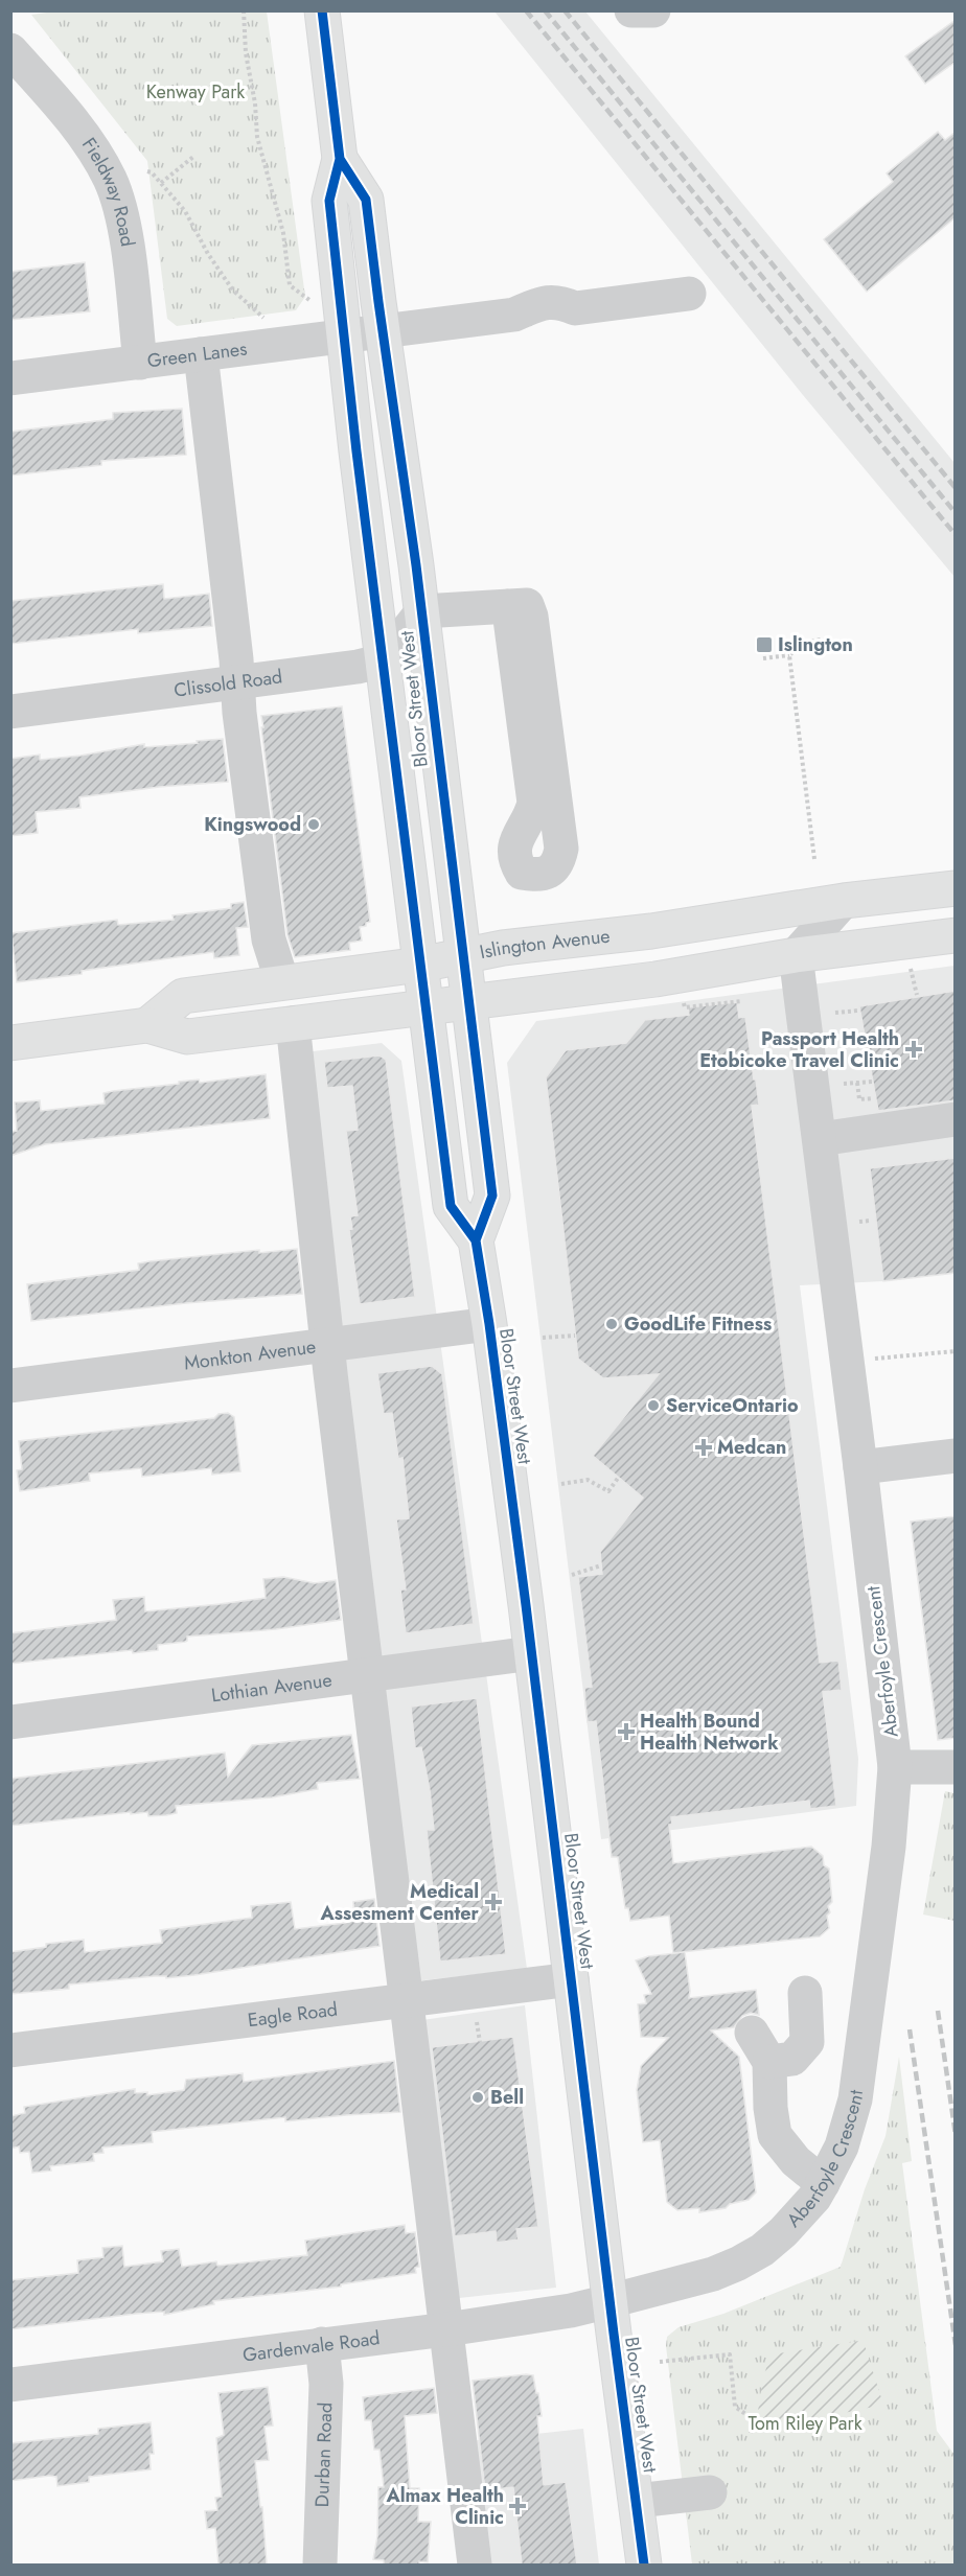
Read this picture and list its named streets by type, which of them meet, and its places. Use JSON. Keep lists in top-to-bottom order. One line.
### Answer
{"streets":{"main road":["Bloor Street West","Islington Avenue"],"street":["Fieldway Road","Green Lanes","Clissold Road","Monkton Avenue","Aberfoyle Crescent","Lothian Avenue","Eagle Road","Gardenvale Road","Durban Road"]},"crossings":[["Fieldway Road","Green Lanes"],["Green Lanes","Bloor Street West"],["Clissold Road","Bloor Street West"],["Bloor Street West","Islington Avenue"],["Bloor Street West","Monkton Avenue"],["Bloor Street West","Aberfoyle Crescent"],["Bloor Street West","Lothian Avenue"],["Bloor Street West","Eagle Road"],["Bloor Street West","Gardenvale Road"],["Aberfoyle Crescent","Gardenvale Road"],["Gardenvale Road","Durban Road"]],"parks":["Kenway Park","Tom Riley Park"],"places":{"transit":["Islington"],"other":["Kingswood","GoodLife Fitness","ServiceOntario","Bell"],"health":["Passport Health Etobicoke Travel Clinic","Medcan","Health Bound Health Network","Medical Assesment Center","Almax Health Clinic"]}}
